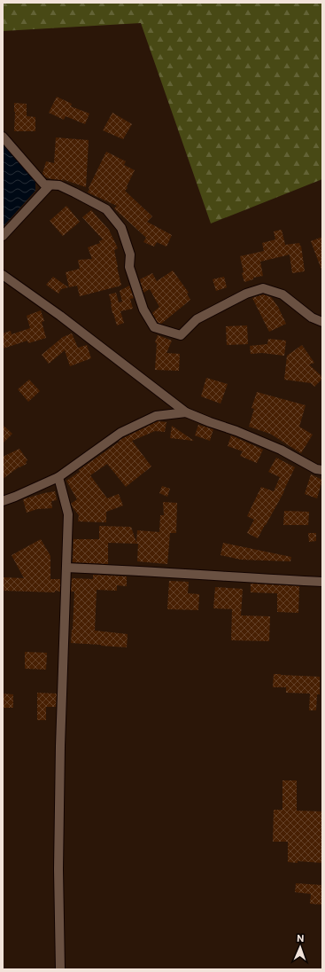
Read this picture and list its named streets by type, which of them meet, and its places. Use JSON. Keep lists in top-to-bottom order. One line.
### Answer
{"north":"top"}
